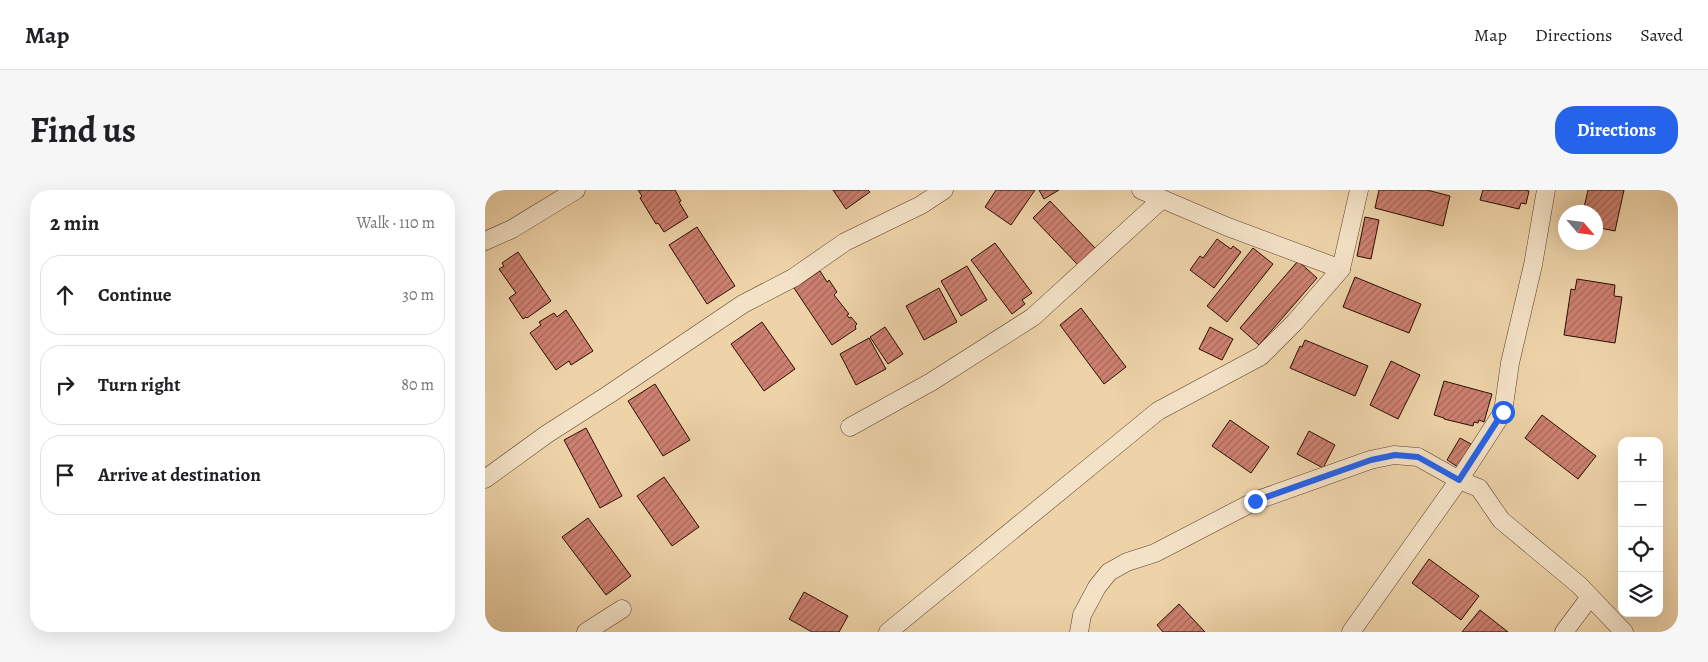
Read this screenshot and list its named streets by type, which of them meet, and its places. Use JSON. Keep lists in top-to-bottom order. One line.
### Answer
{"north":"bottom right","page":{"header":"Map","nav":["Map","Directions","Saved"],"title":"Find us","buttons":"Directions","heading":["2 min","Walk · 110 m"],"list":[["Continue","30 m"],["Turn right","80 m"],"Arrive at destination"],"map_buttons":["+","−"]}}
